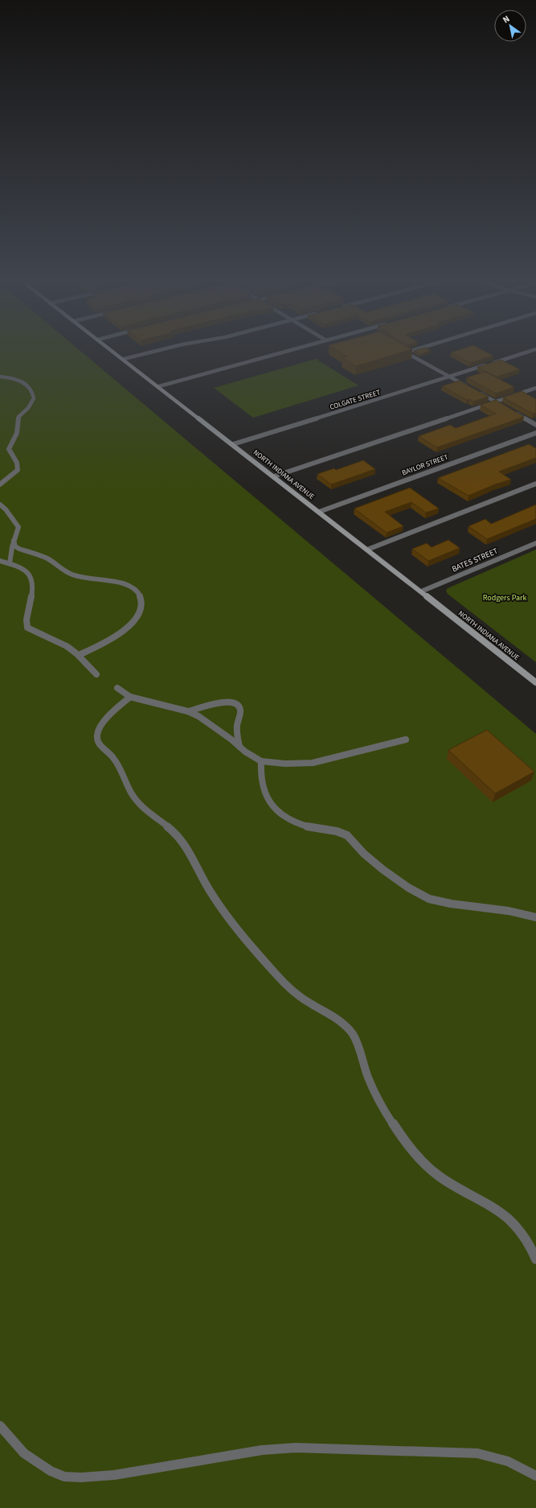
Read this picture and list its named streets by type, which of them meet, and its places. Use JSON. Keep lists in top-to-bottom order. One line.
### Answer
{"streets":{"main road":["NORTH INDIANA AVENUE"],"street":["COLGATE STREET","BAYLOR STREET","BATES STREET"]},"crossings":[["COLGATE STREET","NORTH INDIANA AVENUE"],["BAYLOR STREET","NORTH INDIANA AVENUE"],["NORTH INDIANA AVENUE","BATES STREET"]],"parks":["Rodgers Park"],"north":"top left"}
